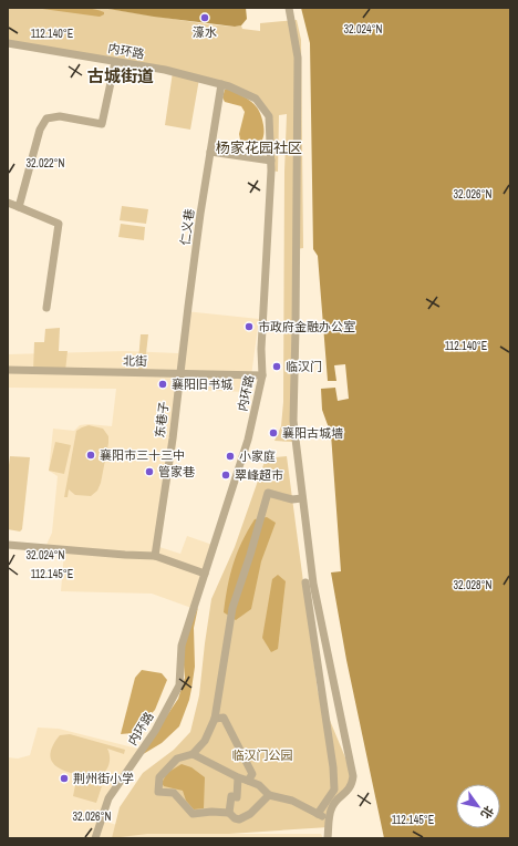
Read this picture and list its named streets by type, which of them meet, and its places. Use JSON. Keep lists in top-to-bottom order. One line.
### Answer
{"streets":{"street":["内环路","仁义巷","北街","东巷子"]},"crossings":[["内环路","仁义巷"],["内环路","北街"],["仁义巷","北街"],["仁义巷","东巷子"],["北街","东巷子"]],"districts":["古城街道","杨家花园社区"],"parks":["临汉门公园"],"places":["濠水","市政府金融办公室","临汉门","襄阳旧书城","襄阳古城墙","襄阳市三十三中","小家庭","管家巷","翠峰超市","荆州街小学"],"north":"bottom right","coordinates":["32.024°N","112.140°E","32.022°N","32.026°N","112.145°E","32.028°N"]}
